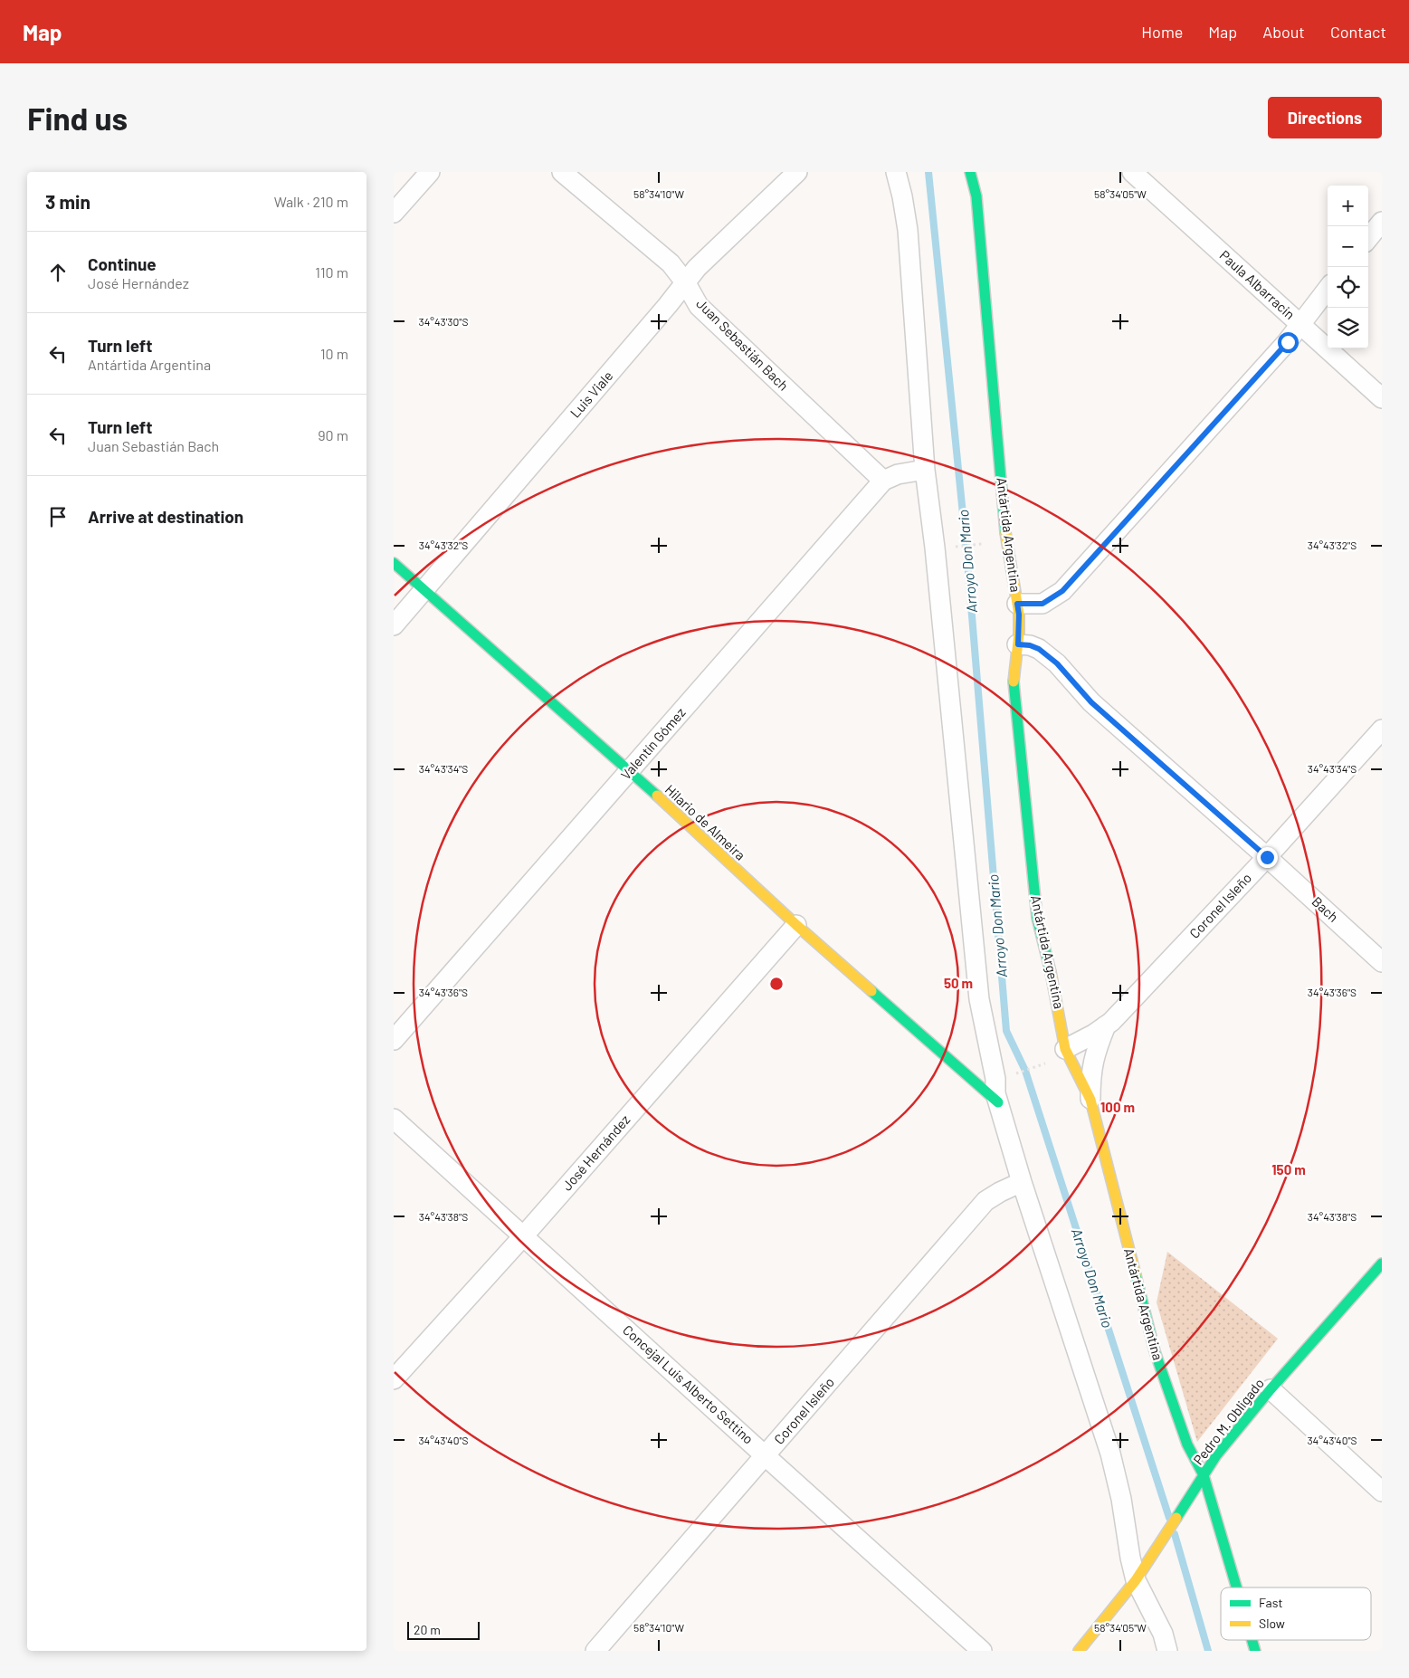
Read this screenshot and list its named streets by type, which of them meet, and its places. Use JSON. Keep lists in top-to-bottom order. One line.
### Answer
{"streets":{"street":["Paula Albarracin","Juan Sebastián Bach","Luis Viale","Antártida Argentina","Valentín Gómez","Hilario de Almeira","Coronel Isleño","Bach","José Hernández","Concejal Luis Alberto Settino","Pedro M. Obligado"]},"crossings":[["Juan Sebastián Bach","Luis Viale"],["Juan Sebastián Bach","Valentín Gómez"],["Luis Viale","Hilario de Almeira"],["Antártida Argentina","Coronel Isleño"],["Antártida Argentina","Pedro M. Obligado"],["Valentín Gómez","Hilario de Almeira"],["Hilario de Almeira","José Hernández"],["Coronel Isleño","Bach"],["Coronel Isleño","Concejal Luis Alberto Settino"],["José Hernández","Concejal Luis Alberto Settino"]],"water":["Arroyo Don Mario"],"legend":["Fast","Slow"],"scale_bar":"20 m","page":{"header":"Map","nav":["Home","Map","About","Contact"],"buttons":"Directions","title":"Find us","heading":["3 min","Walk · 210 m"],"map_buttons":["+","−"],"list":[["Continue","José Hernández","110 m"],["Turn left","Antártida Argentina","10 m"],["Turn left","Juan Sebastián Bach","90 m"],"Arrive at destination"],"scale":"20 m"},"coordinates":["58°34'10\"W","58°34'05\"W","34°43'30\"S","34°43'32\"S","34°43'34\"S","34°43'36\"S","34°43'38\"S","34°43'40\"S"],"rings":["50 m","100 m","150 m"]}
